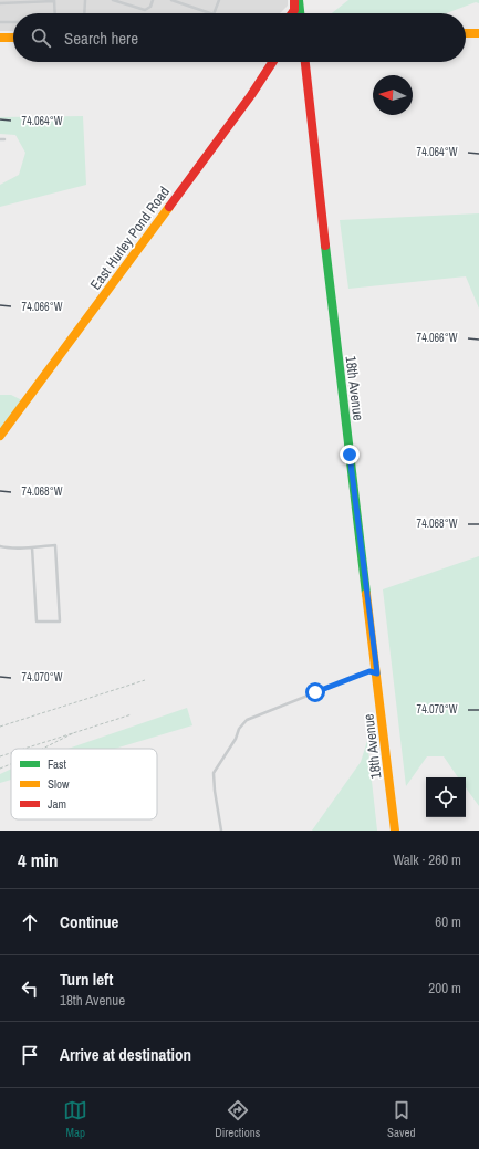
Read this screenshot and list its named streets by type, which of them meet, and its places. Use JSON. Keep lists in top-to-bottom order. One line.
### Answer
{"streets":{"street":["East Hurley Pond Road","18th Avenue"]},"legend":["Fast","Slow","Jam"],"north":"left","page":{"search":"Search here","heading":["4 min","Walk · 260 m"],"list":[["Continue","60 m"],["Turn left","18th Avenue","200 m"],"Arrive at destination"],"nav":["Map","Directions","Saved"]},"coordinates":["74.064°W","74.066°W","74.068°W","74.070°W"]}
